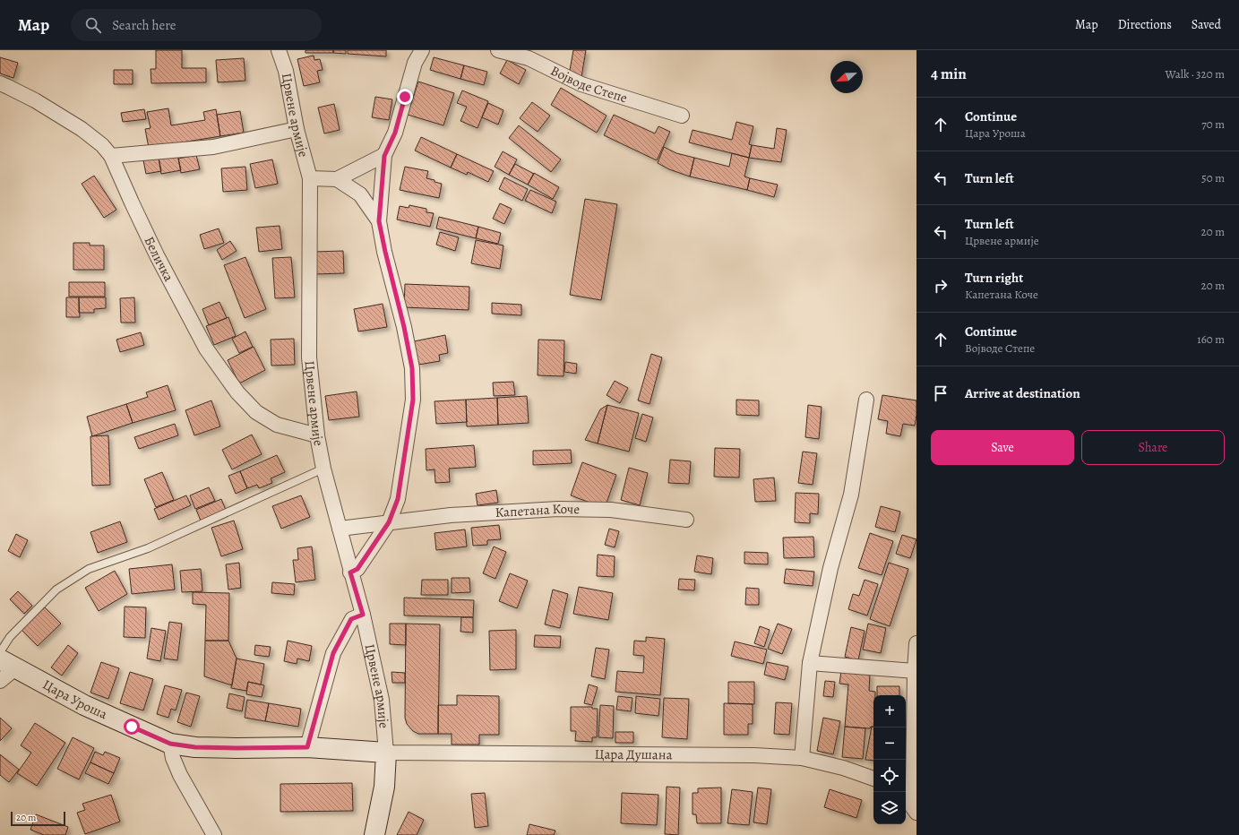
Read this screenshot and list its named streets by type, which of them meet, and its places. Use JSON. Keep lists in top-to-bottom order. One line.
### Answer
{"streets":{"street":["Војводе Степе","Црвене армије","Беличка","Капетана Коче","Цара Уроша","Цара Душана"]},"crossings":[["Црвене армије","Беличка"],["Црвене армије","Капетана Коче"],["Црвене армије","Цара Уроша"],["Црвене армије","Цара Душана"],["Цара Уроша","Цара Душана"]],"scale_bar":"20 m","north":"bottom left","page":{"header":"Map","search":"Search here","nav":["Map","Directions","Saved"],"heading":["4 min","Walk · 320 m"],"list":[["Continue","Цара Уроша","70 m"],["Turn left","50 m"],["Turn left","Црвене армије","20 m"],["Turn right","Капетана Коче","20 m"],["Continue","Војводе Степе","160 m"],"Arrive at destination"],"buttons":["Save","Share"],"map_buttons":["+","−"],"scale":"20 m"}}
